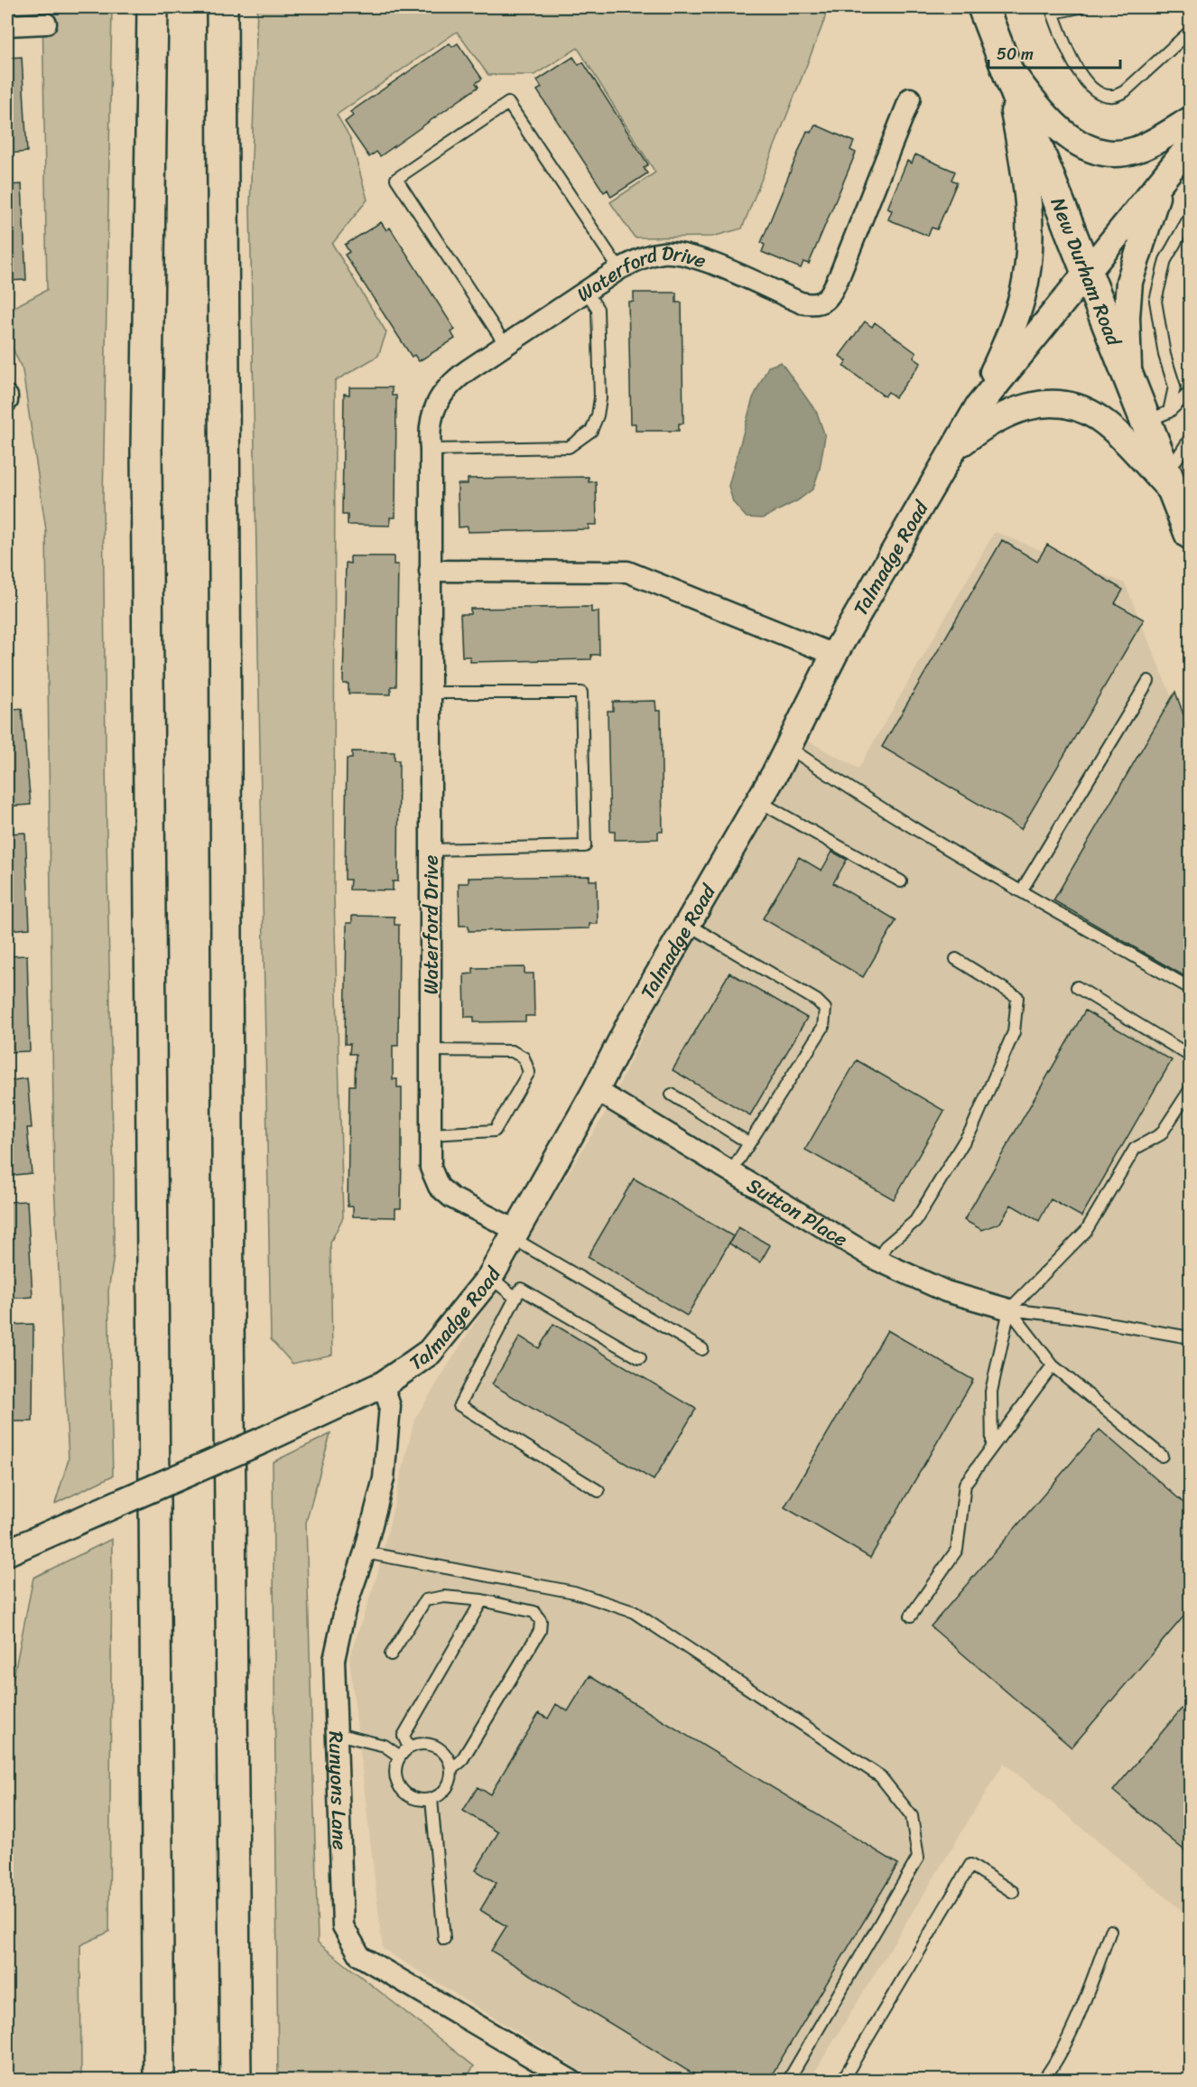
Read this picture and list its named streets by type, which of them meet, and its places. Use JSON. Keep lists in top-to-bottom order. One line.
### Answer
{"streets":{"main road":["New Durham Road"],"street":["Waterford Drive","Talmadge Road","Sutton Place","Runyons Lane"]},"crossings":[["New Durham Road","Talmadge Road"],["Waterford Drive","Talmadge Road"],["Talmadge Road","Sutton Place"],["Talmadge Road","Runyons Lane"]],"scale_bar":"50 m"}
